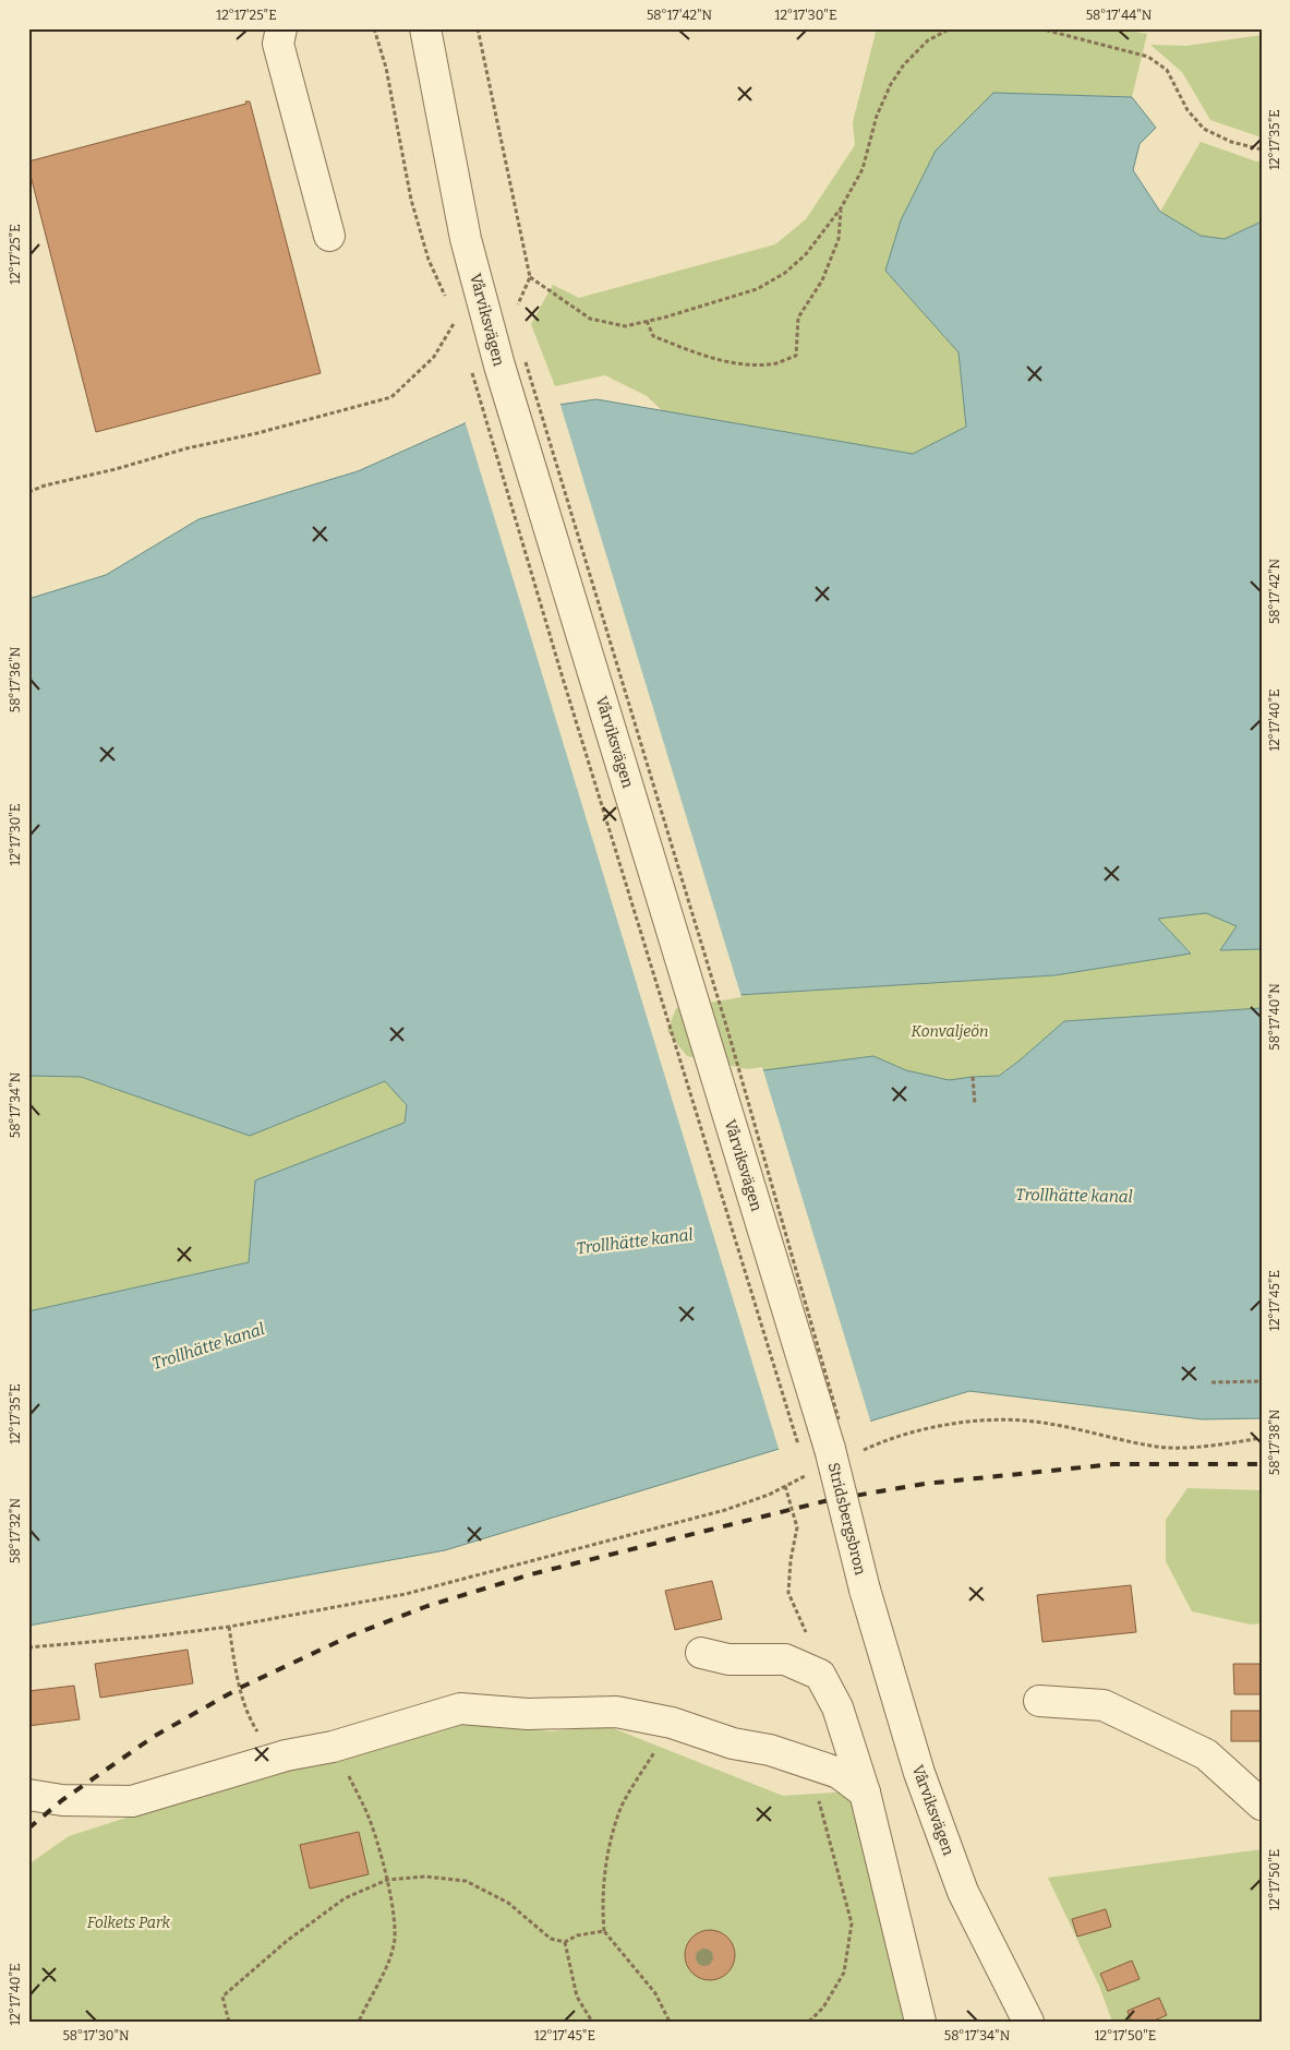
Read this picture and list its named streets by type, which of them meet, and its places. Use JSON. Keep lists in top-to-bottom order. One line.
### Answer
{"streets":{"street":["Vårviksvägen","Stridsbergsbron"]},"crossings":[["Vårviksvägen","Stridsbergsbron"]],"water":["Trollhätte kanal"],"parks":["Konvaljeön","Folkets Park"],"coordinates":["12°17'25\"E","58°17'42\"N","12°17'30\"E","58°17'44\"N","12°17'35\"E","58°17'36\"N","12°17'40\"E","58°17'40\"N","58°17'34\"N","12°17'45\"E","58°17'38\"N","58°17'32\"N","12°17'50\"E","58°17'30\"N"]}
